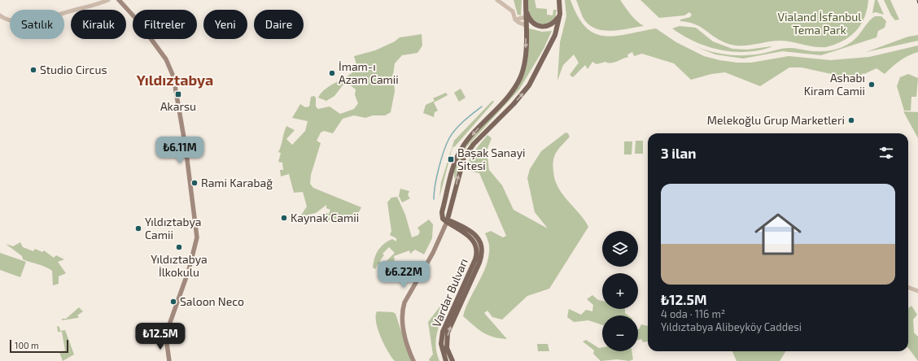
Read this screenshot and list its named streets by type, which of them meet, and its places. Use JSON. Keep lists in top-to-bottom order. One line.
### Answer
{"streets":{"main road":["Vardar Bulvarı"]},"districts":["Yıldıztabya"],"parks":["Vialand İsfanbul Tema Park"],"places":{"other":["Studio Circus","İmam-ı Azam Camii","Ashabı Kiram Camii","Melekoğlu Grup Marketleri","Rami Karabağ","Kaynak Camii","Yıldıztabya Camii","Yıldıztabya İlkokulu","Saloon Neco"],"transit":["Akarsu","Başak Sanayi Sitesi"]},"scale_bar":"100 m","page":{"chip":["Satılık","Kiralık","Filtreler","Yeni","Daire"],"heading":"3 ilan","price":["₺6.11M","₺6.22M","₺12.5M"],"list":[{"name":"₺12.5M","note":"4 oda · 116 m² · Yıldıztabya Alibeyköy Caddesi"}],"map_buttons":["+","−"],"scale":"100 m"}}
